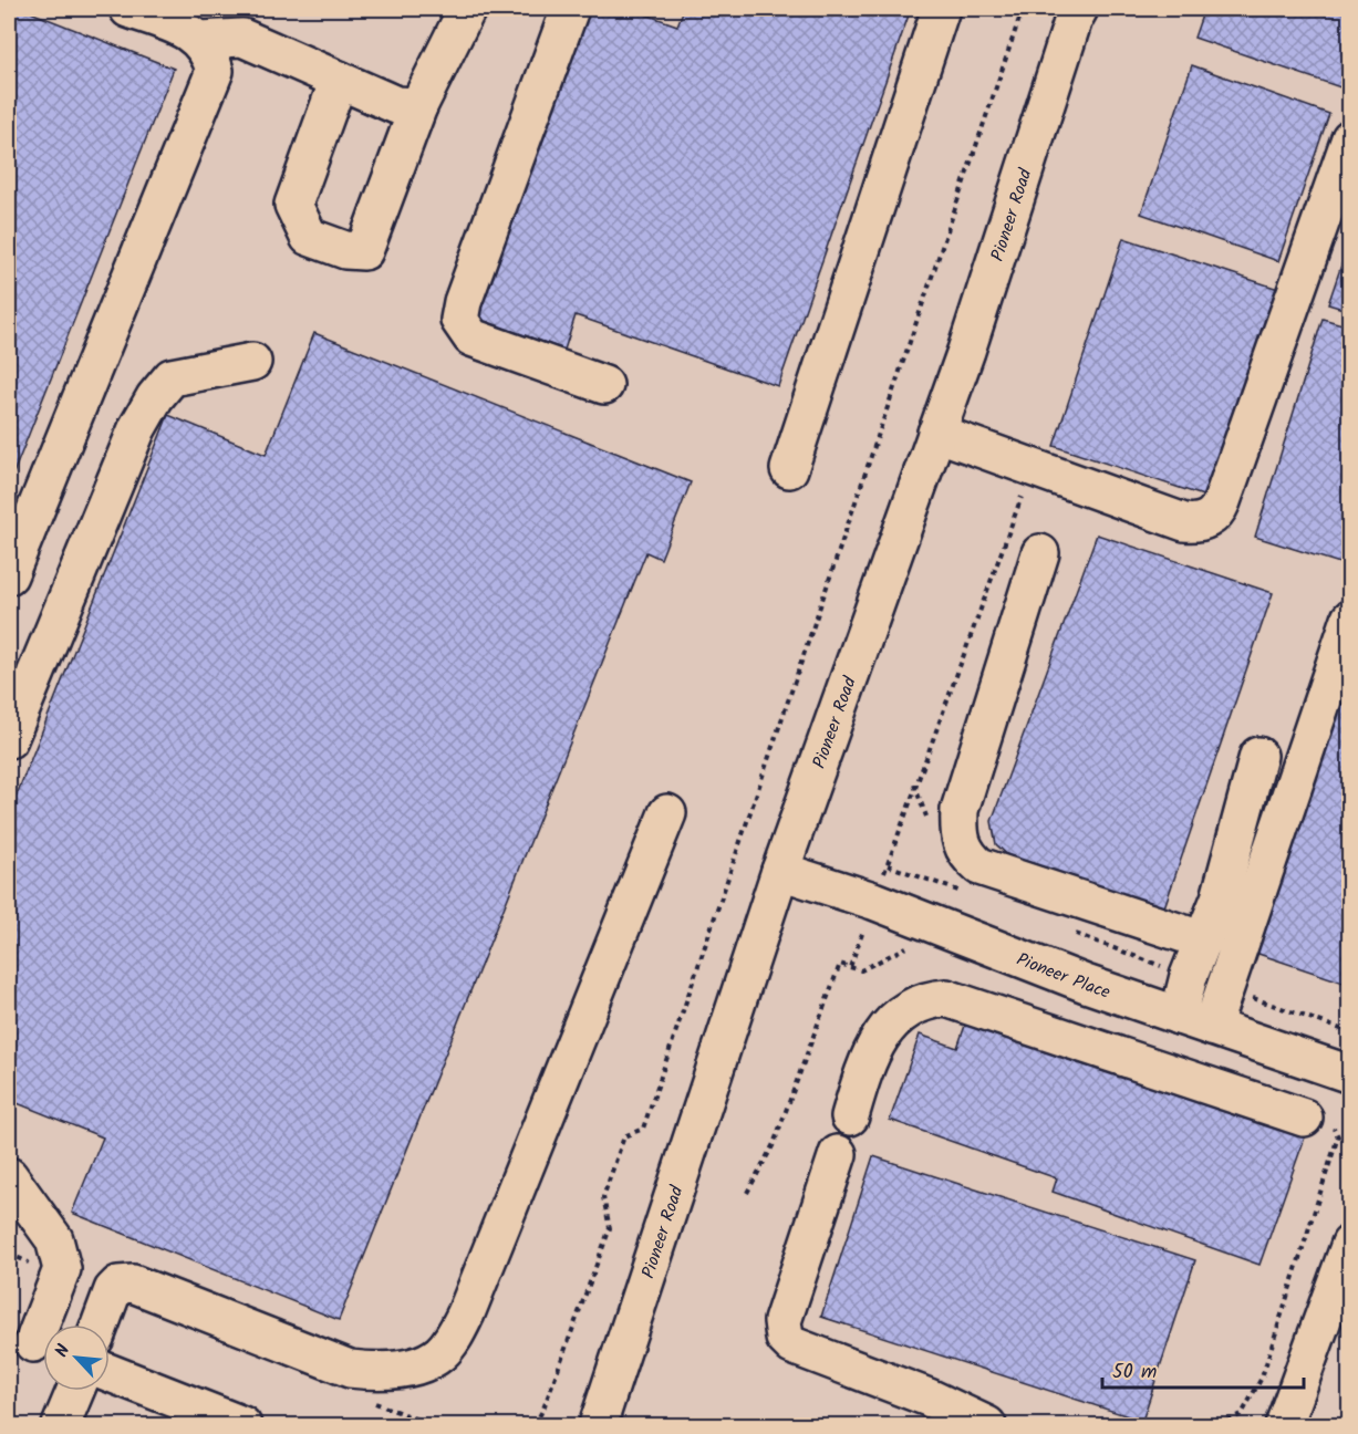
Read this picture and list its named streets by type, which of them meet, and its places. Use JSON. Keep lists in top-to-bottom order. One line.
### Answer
{"streets":{"main road":["Pioneer Road","Pioneer Place"]},"crossings":[["Pioneer Road","Pioneer Place"]],"scale_bar":"50 m","north":"top left"}
